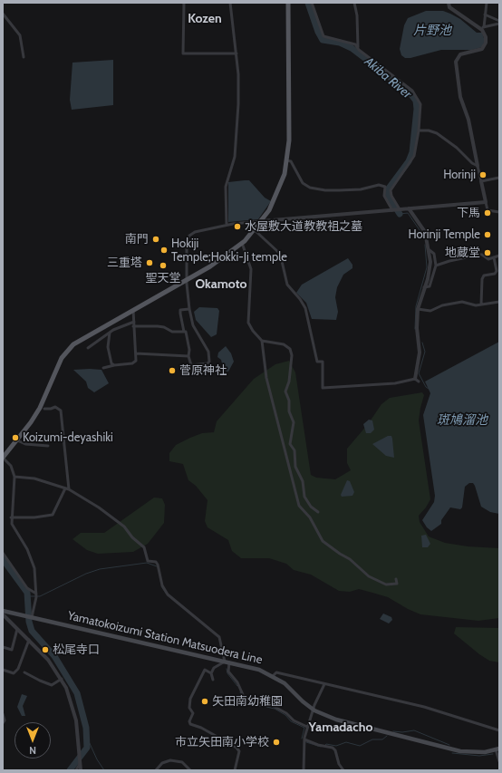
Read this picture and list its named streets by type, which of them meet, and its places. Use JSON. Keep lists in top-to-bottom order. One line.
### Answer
{"streets":{"main road":["Yamatokoizumi Station Matsuodera Line"]},"districts":["Kozen","Okamoto","Yamadacho"],"water":["片野池","Akiba River","斑鳩溜池"],"places":["Horinji","下馬","水屋敷大道教教祖之墓","Horinji Temple","南門","Hokiji Temple;Hokki-Ji temple","地蔵堂","三重塔","聖天堂","菅原神社","Koizumi-deyashiki","松尾寺口","矢田南幼稚園","市立矢田南小学校"],"north":"bottom"}
